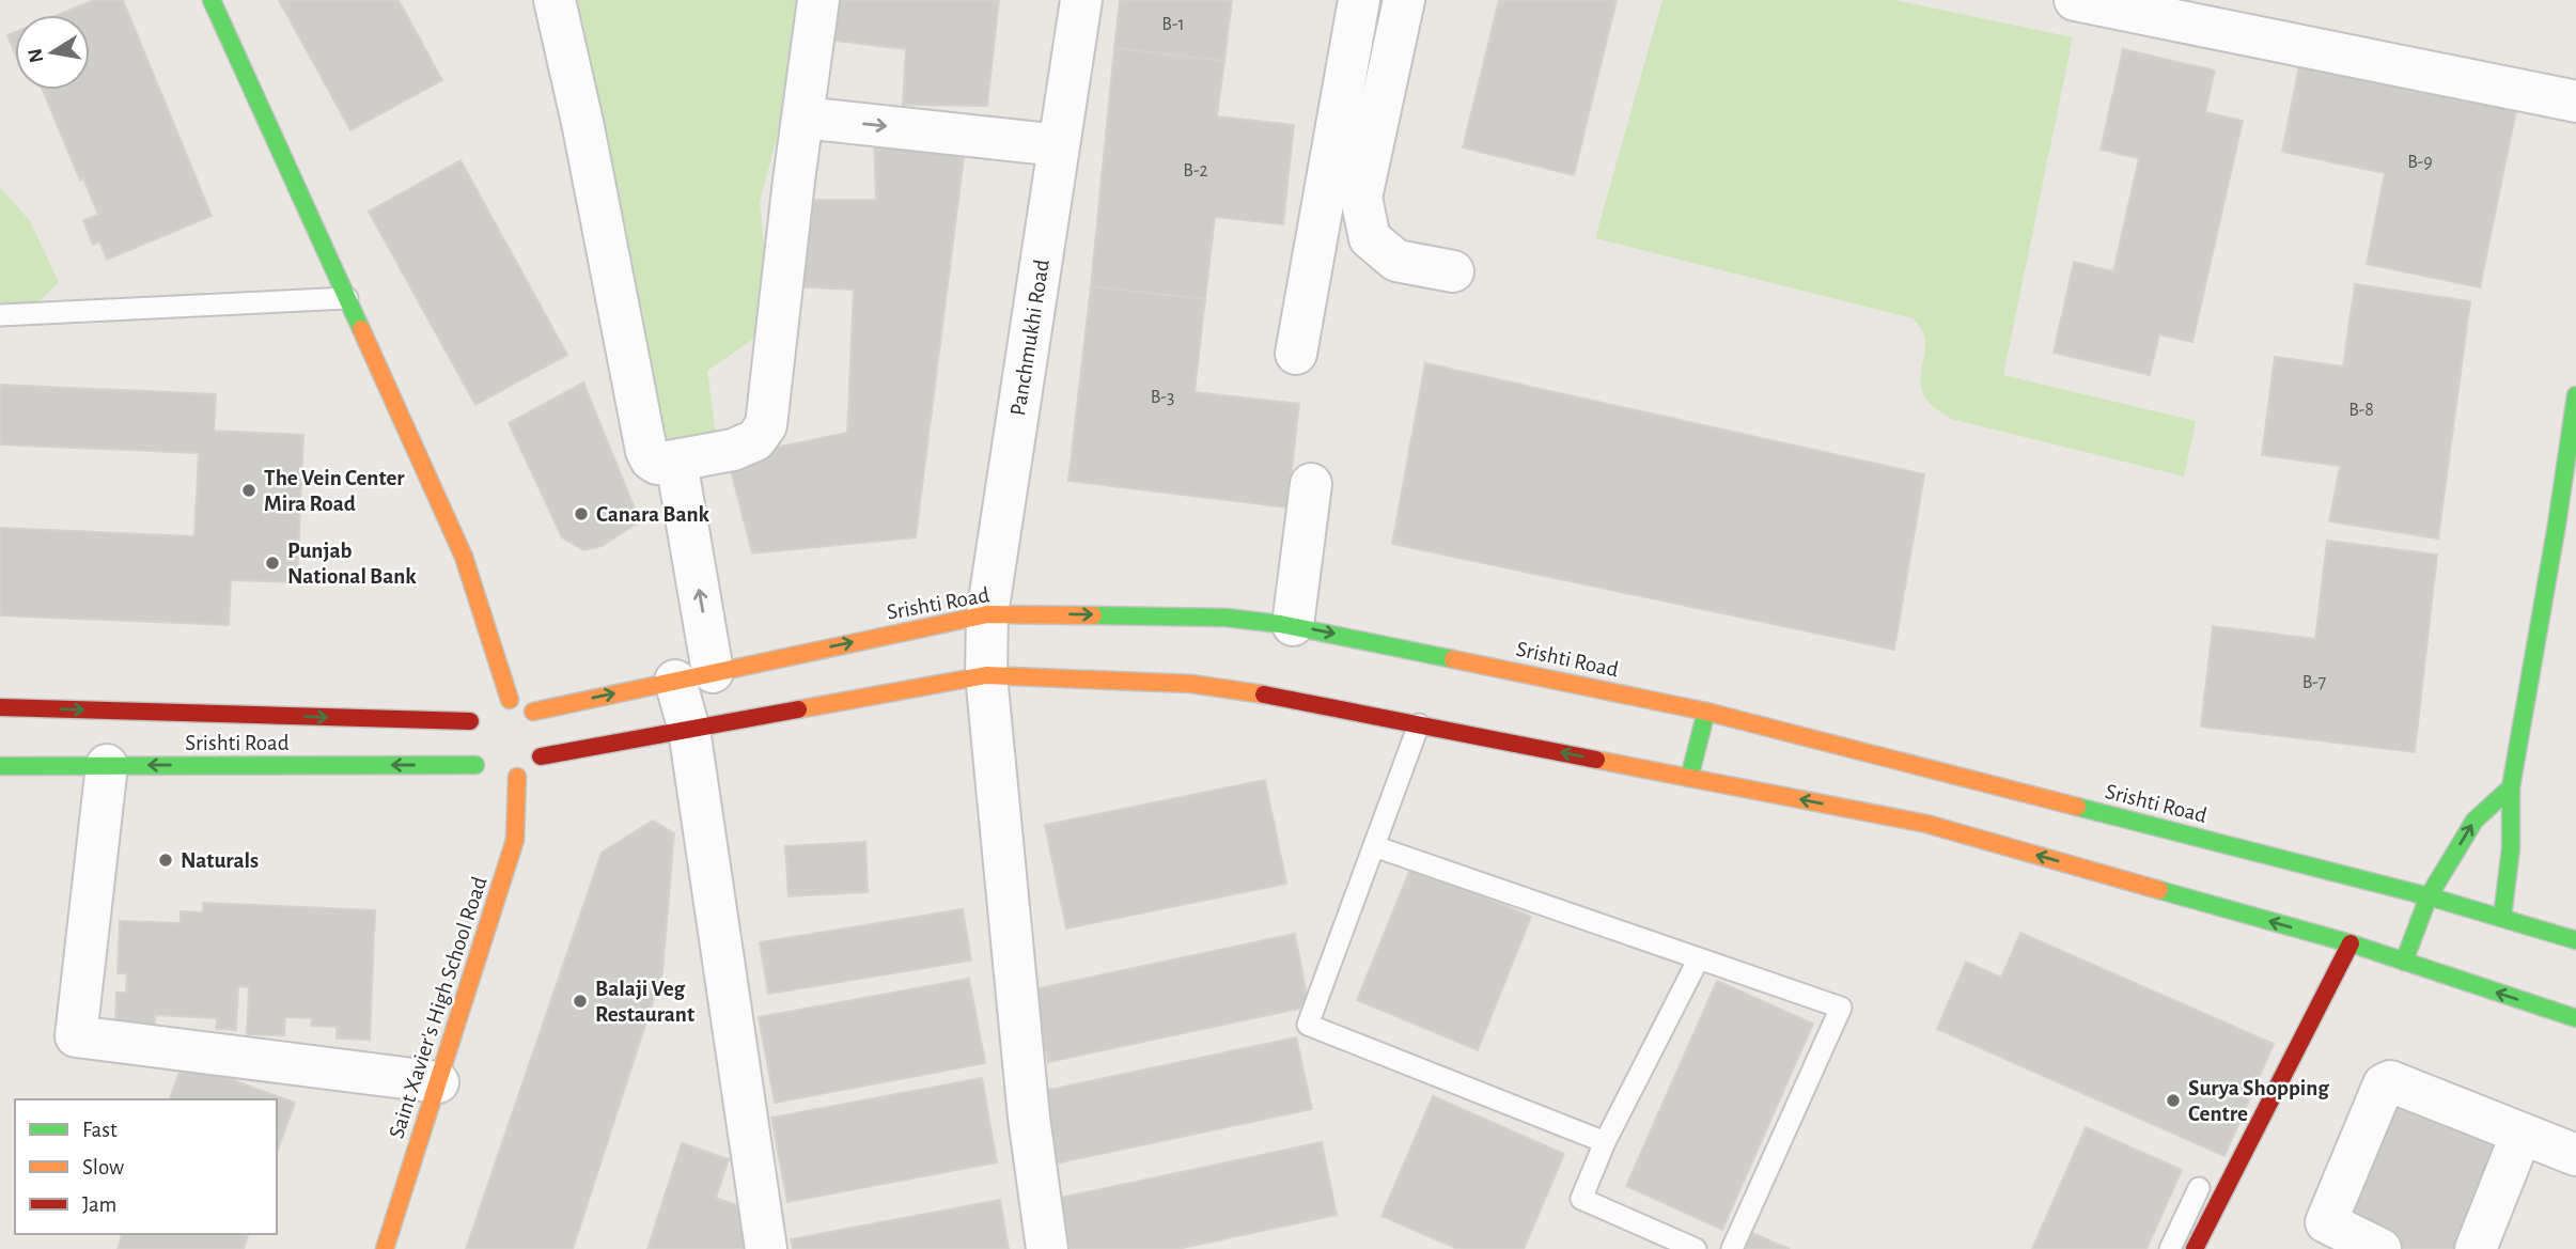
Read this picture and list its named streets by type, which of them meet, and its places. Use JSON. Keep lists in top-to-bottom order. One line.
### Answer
{"streets":{"main road":["Srishti Road","Saint Xavier's High School Road"],"street":["Panchmukhi Road"]},"crossings":[["Panchmukhi Road","Srishti Road"],["Srishti Road","Saint Xavier's High School Road"]],"places":["The Vein Center Mira Road","Canara Bank","Punjab National Bank","Naturals","Balaji Veg Restaurant","Surya Shopping Centre"],"house_numbers":["B-1","B-9","B-2","B-3","B-8","B-7"],"legend":["Fast","Slow","Jam"],"north":"left"}
